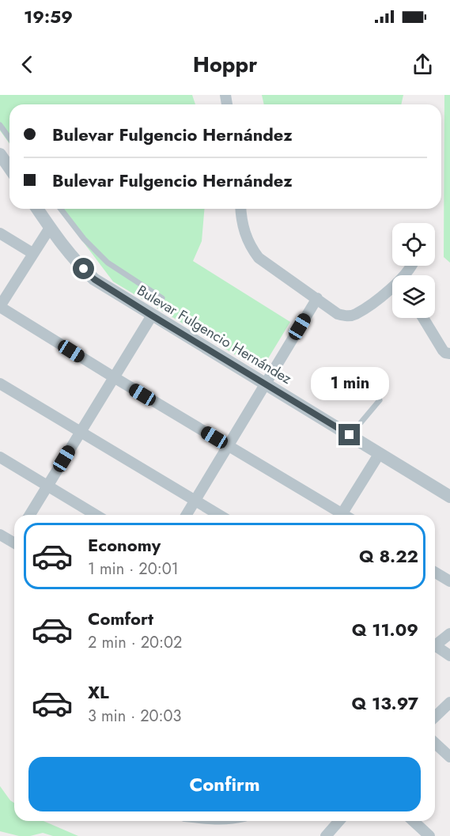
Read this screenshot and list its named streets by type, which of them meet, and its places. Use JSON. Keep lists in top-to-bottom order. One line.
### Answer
{"streets":{"street":["Bulevar Fulgencio Hernández"]},"page":{"status":"19:59","header":"Hoppr","banner":["Bulevar Fulgencio Hernández","Bulevar Fulgencio Hernández"],"bubble":"1 min","list":[{"name":"Economy","note":"1 min · 20:01","value":"Q 8.22"},{"name":"Comfort","note":"2 min · 20:02","value":"Q 11.09"},{"name":"XL","note":"3 min · 20:03","value":"Q 13.97"}],"buttons":"Confirm"}}
